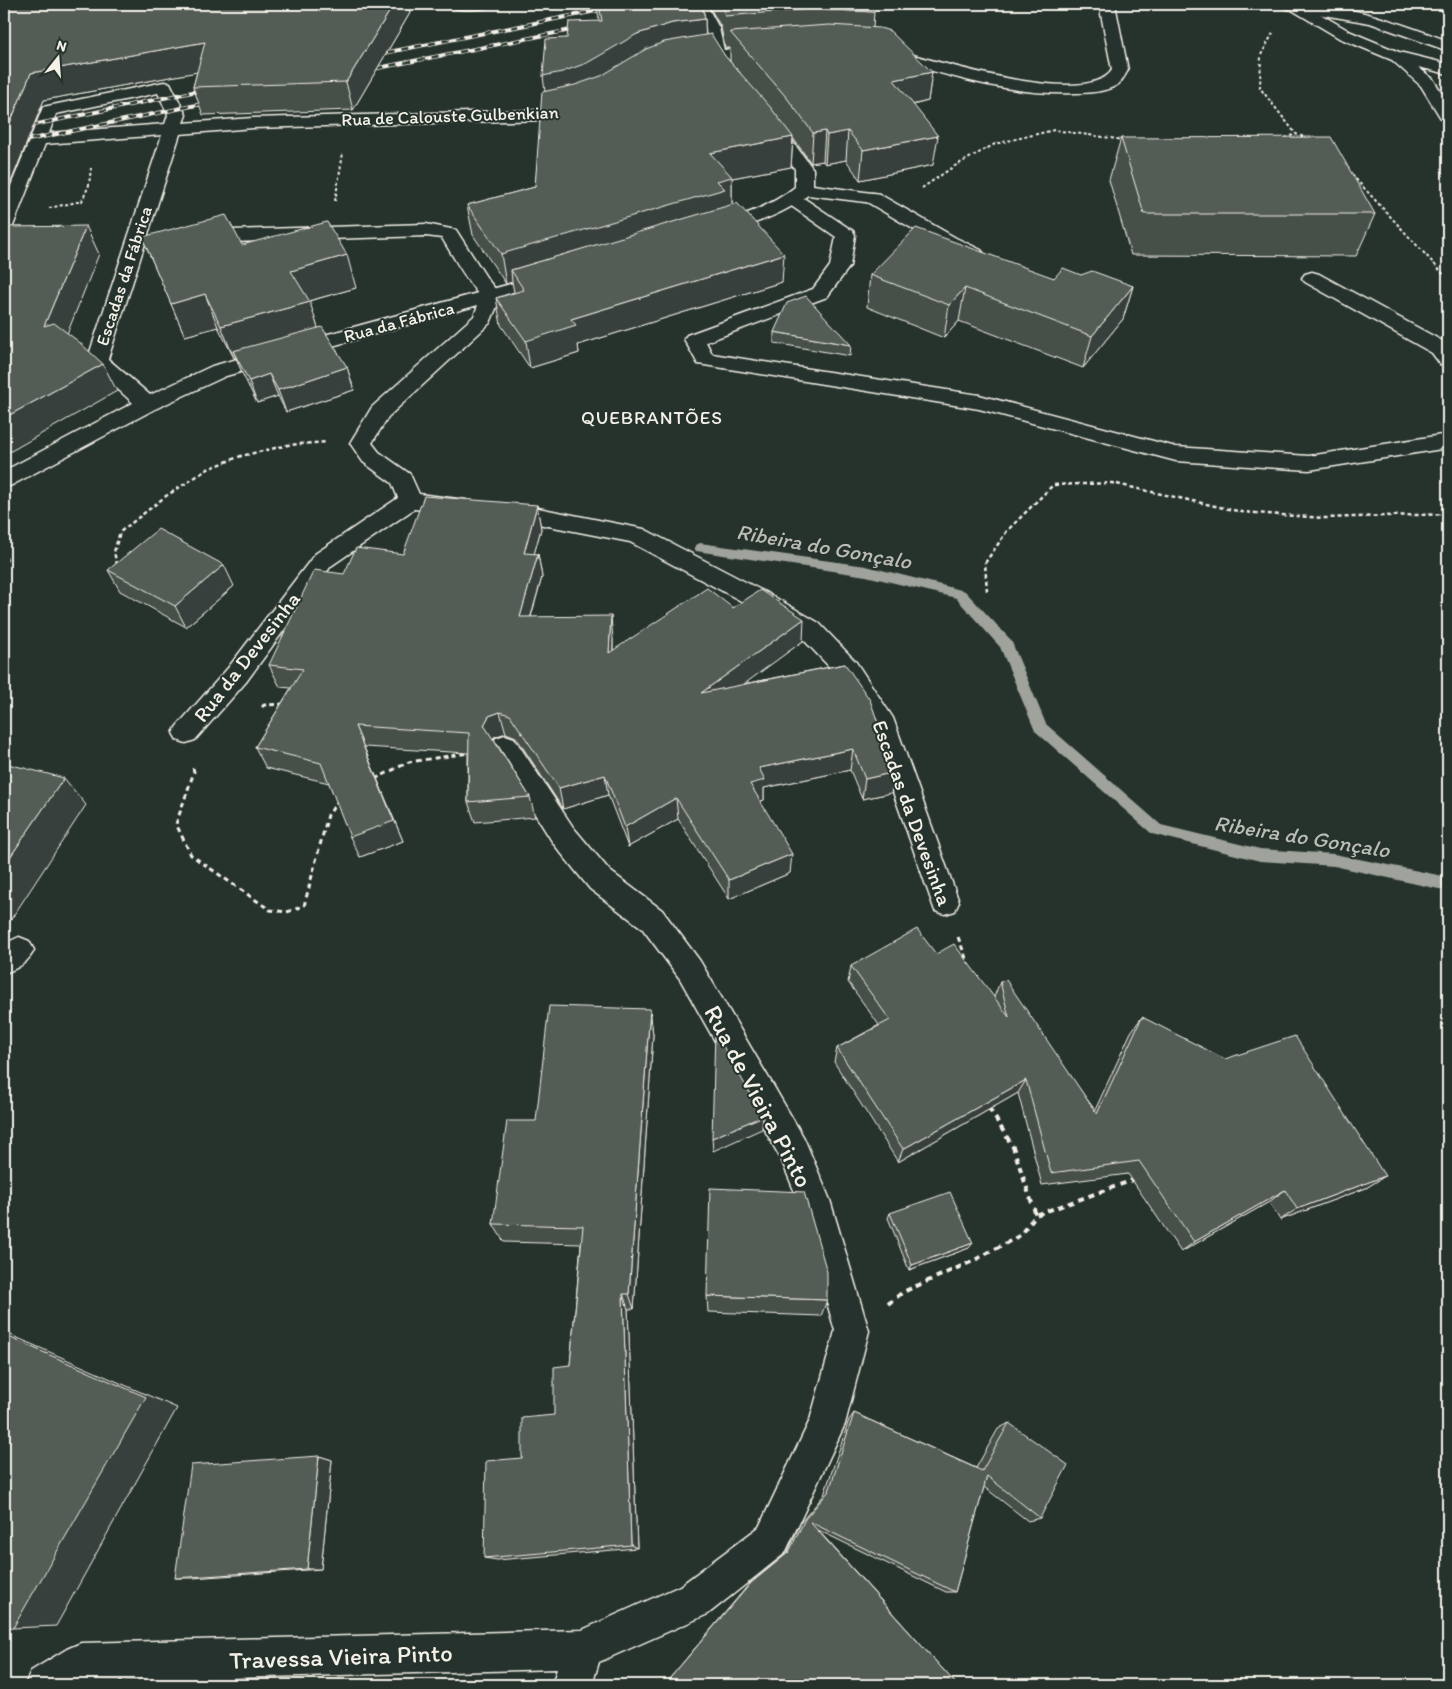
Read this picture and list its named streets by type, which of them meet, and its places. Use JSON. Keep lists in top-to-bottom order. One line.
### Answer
{"streets":{"street":["Rua de Calouste Gulbenkian","Escadas da Fábrica","Rua da Fábrica","Rua da Devesinha","Escadas da Devesinha","Rua de Vieira Pinto","Travessa Vieira Pinto"]},"crossings":[["Rua de Calouste Gulbenkian","Escadas da Fábrica"],["Escadas da Fábrica","Rua da Fábrica"],["Rua da Devesinha","Escadas da Devesinha"]],"districts":["QUEBRANTÕES"],"water":["Ribeira do Gonçalo"],"north":"top"}
